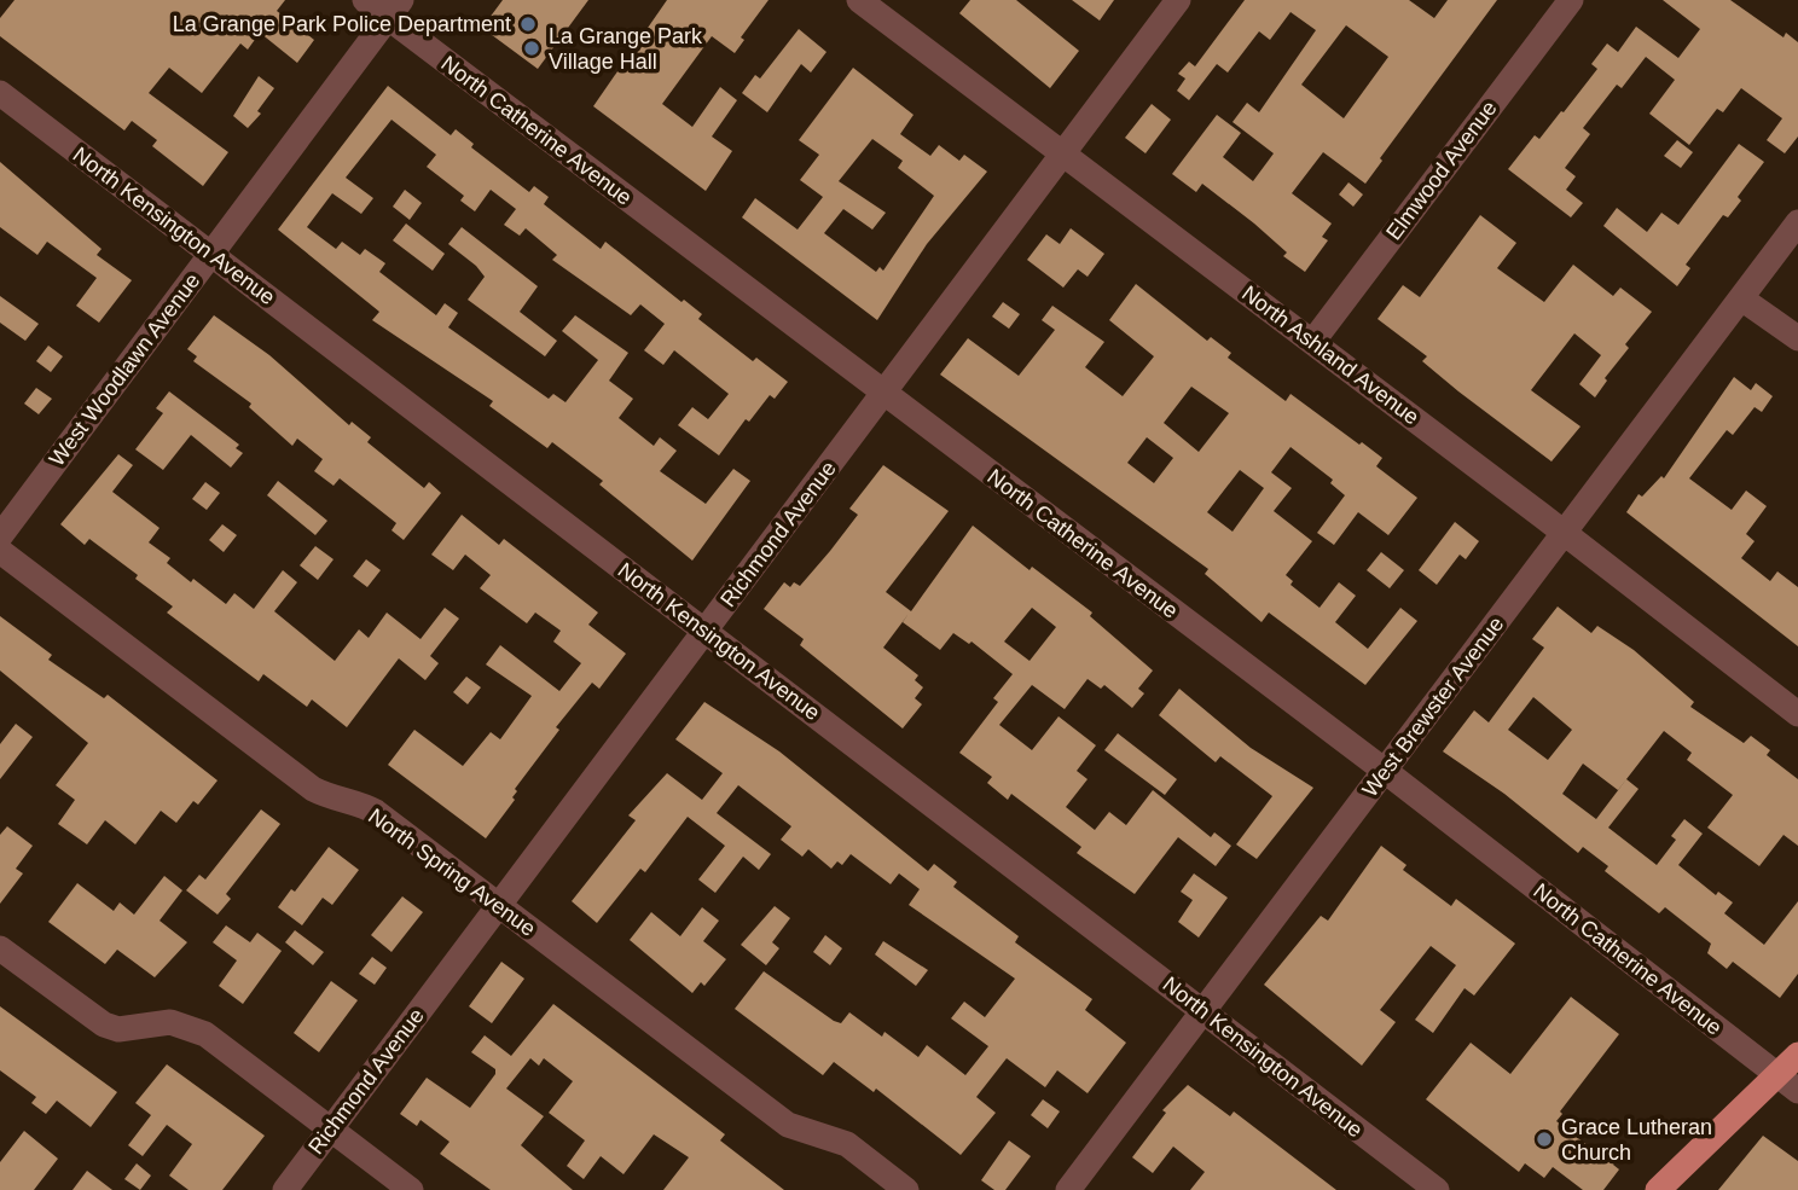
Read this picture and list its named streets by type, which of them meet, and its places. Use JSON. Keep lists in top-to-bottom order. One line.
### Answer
{"streets":{"street":["North Catherine Avenue","Elmwood Avenue","North Kensington Avenue","North Ashland Avenue","West Woodlawn Avenue","Richmond Avenue","West Brewster Avenue","North Spring Avenue"]},"crossings":[["North Catherine Avenue","West Woodlawn Avenue"],["North Catherine Avenue","Richmond Avenue"],["North Catherine Avenue","West Brewster Avenue"],["Elmwood Avenue","North Ashland Avenue"],["North Kensington Avenue","West Woodlawn Avenue"],["North Kensington Avenue","Richmond Avenue"],["North Kensington Avenue","West Brewster Avenue"],["North Ashland Avenue","Richmond Avenue"],["North Ashland Avenue","West Brewster Avenue"],["Richmond Avenue","North Spring Avenue"]],"places":["La Grange Park Police Department","La Grange Park Village Hall","Grace Lutheran Church"]}
